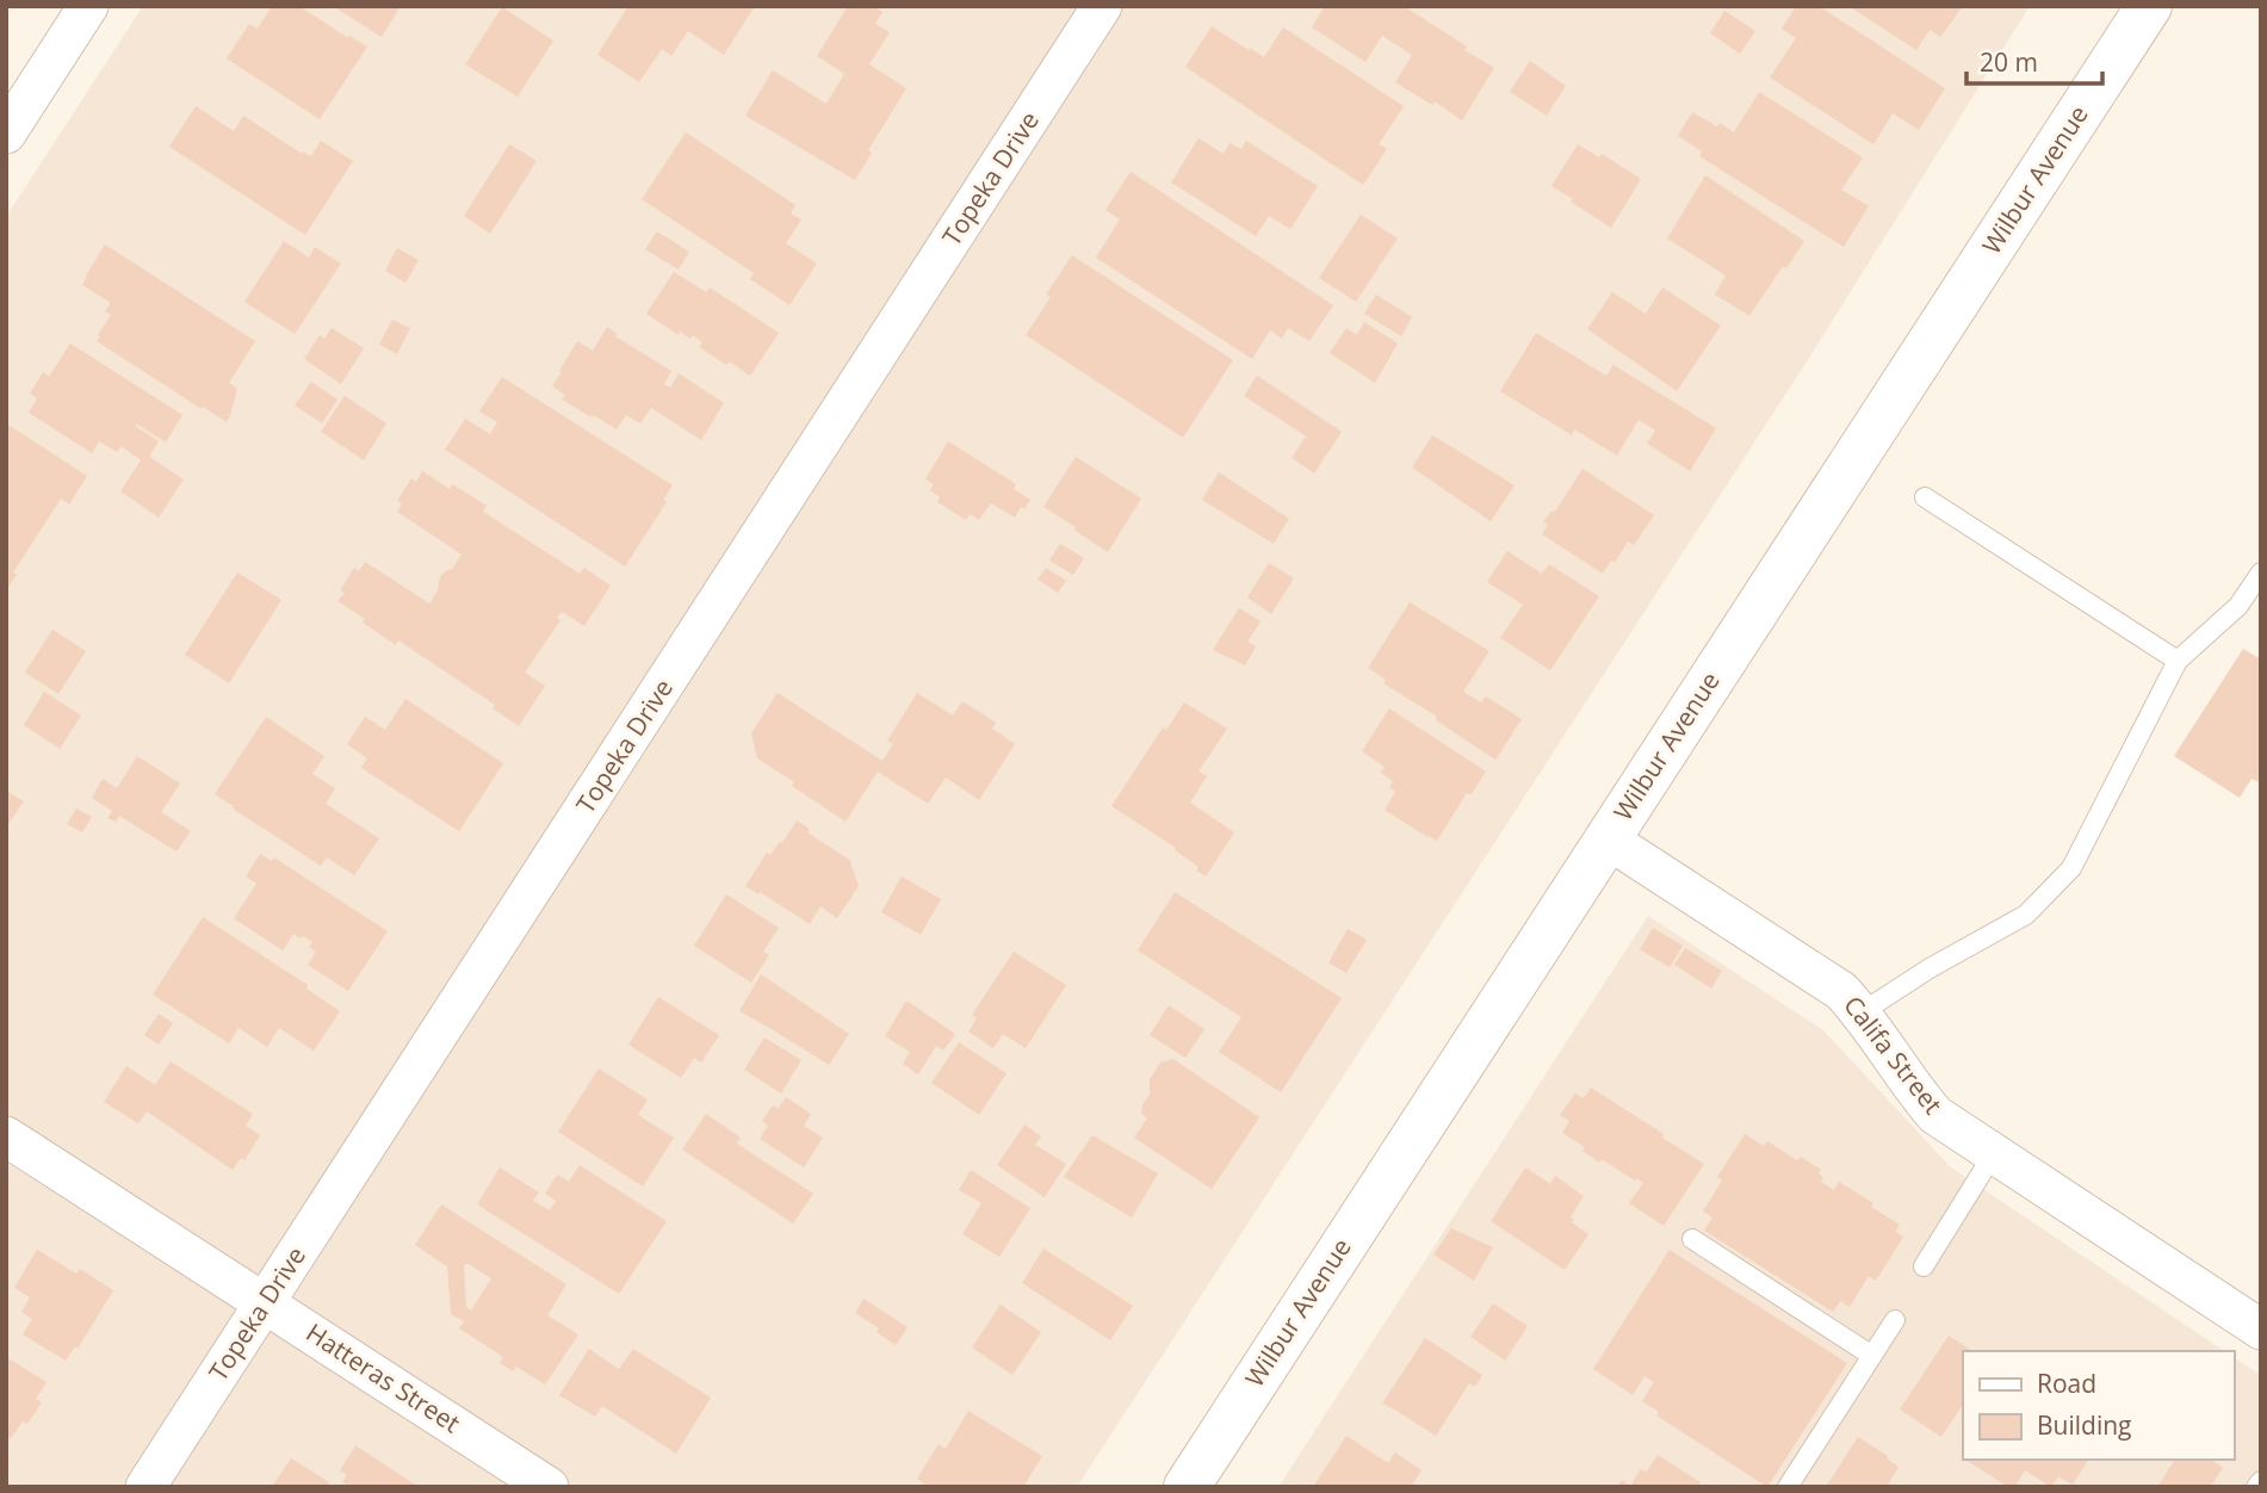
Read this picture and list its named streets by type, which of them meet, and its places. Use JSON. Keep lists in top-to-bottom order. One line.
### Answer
{"streets":{"main road":["Wilbur Avenue"],"street":["Topeka Drive","Califa Street","Hatteras Street"]},"crossings":[["Topeka Drive","Hatteras Street"],["Wilbur Avenue","Califa Street"]],"legend":["Road","Building"],"scale_bar":"20 m"}
